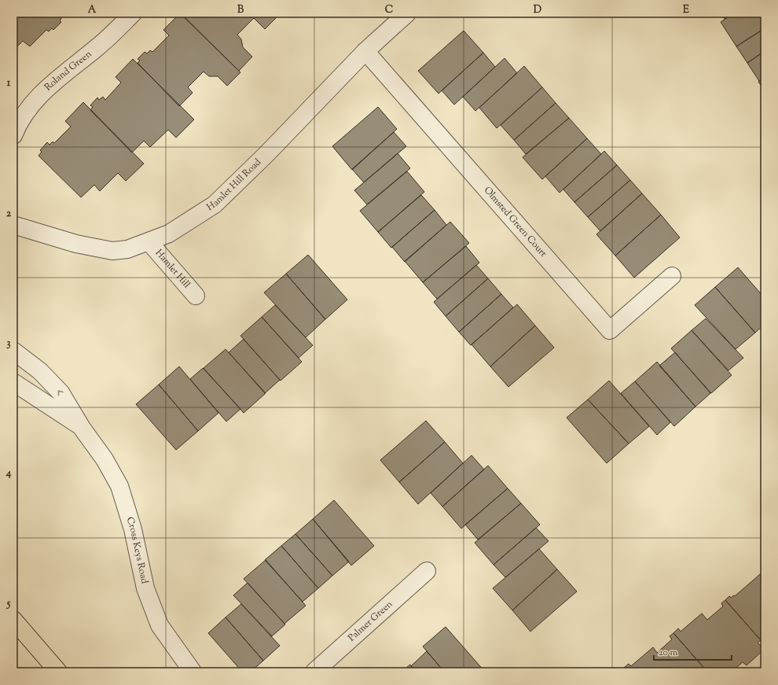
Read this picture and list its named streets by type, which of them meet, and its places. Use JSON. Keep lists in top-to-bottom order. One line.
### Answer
{"streets":{"street":["Roland Green","Hamlet Hill Road","Olmsted Green Court","Hamlet Hill","Cross Keys Road","Palmer Green"]},"crossings":[["Hamlet Hill Road","Olmsted Green Court"],["Hamlet Hill Road","Hamlet Hill"]],"scale_bar":"20 m","grid":{"columns":["A","B","C","D","E"],"rows":["1","2","3","4","5"]}}
